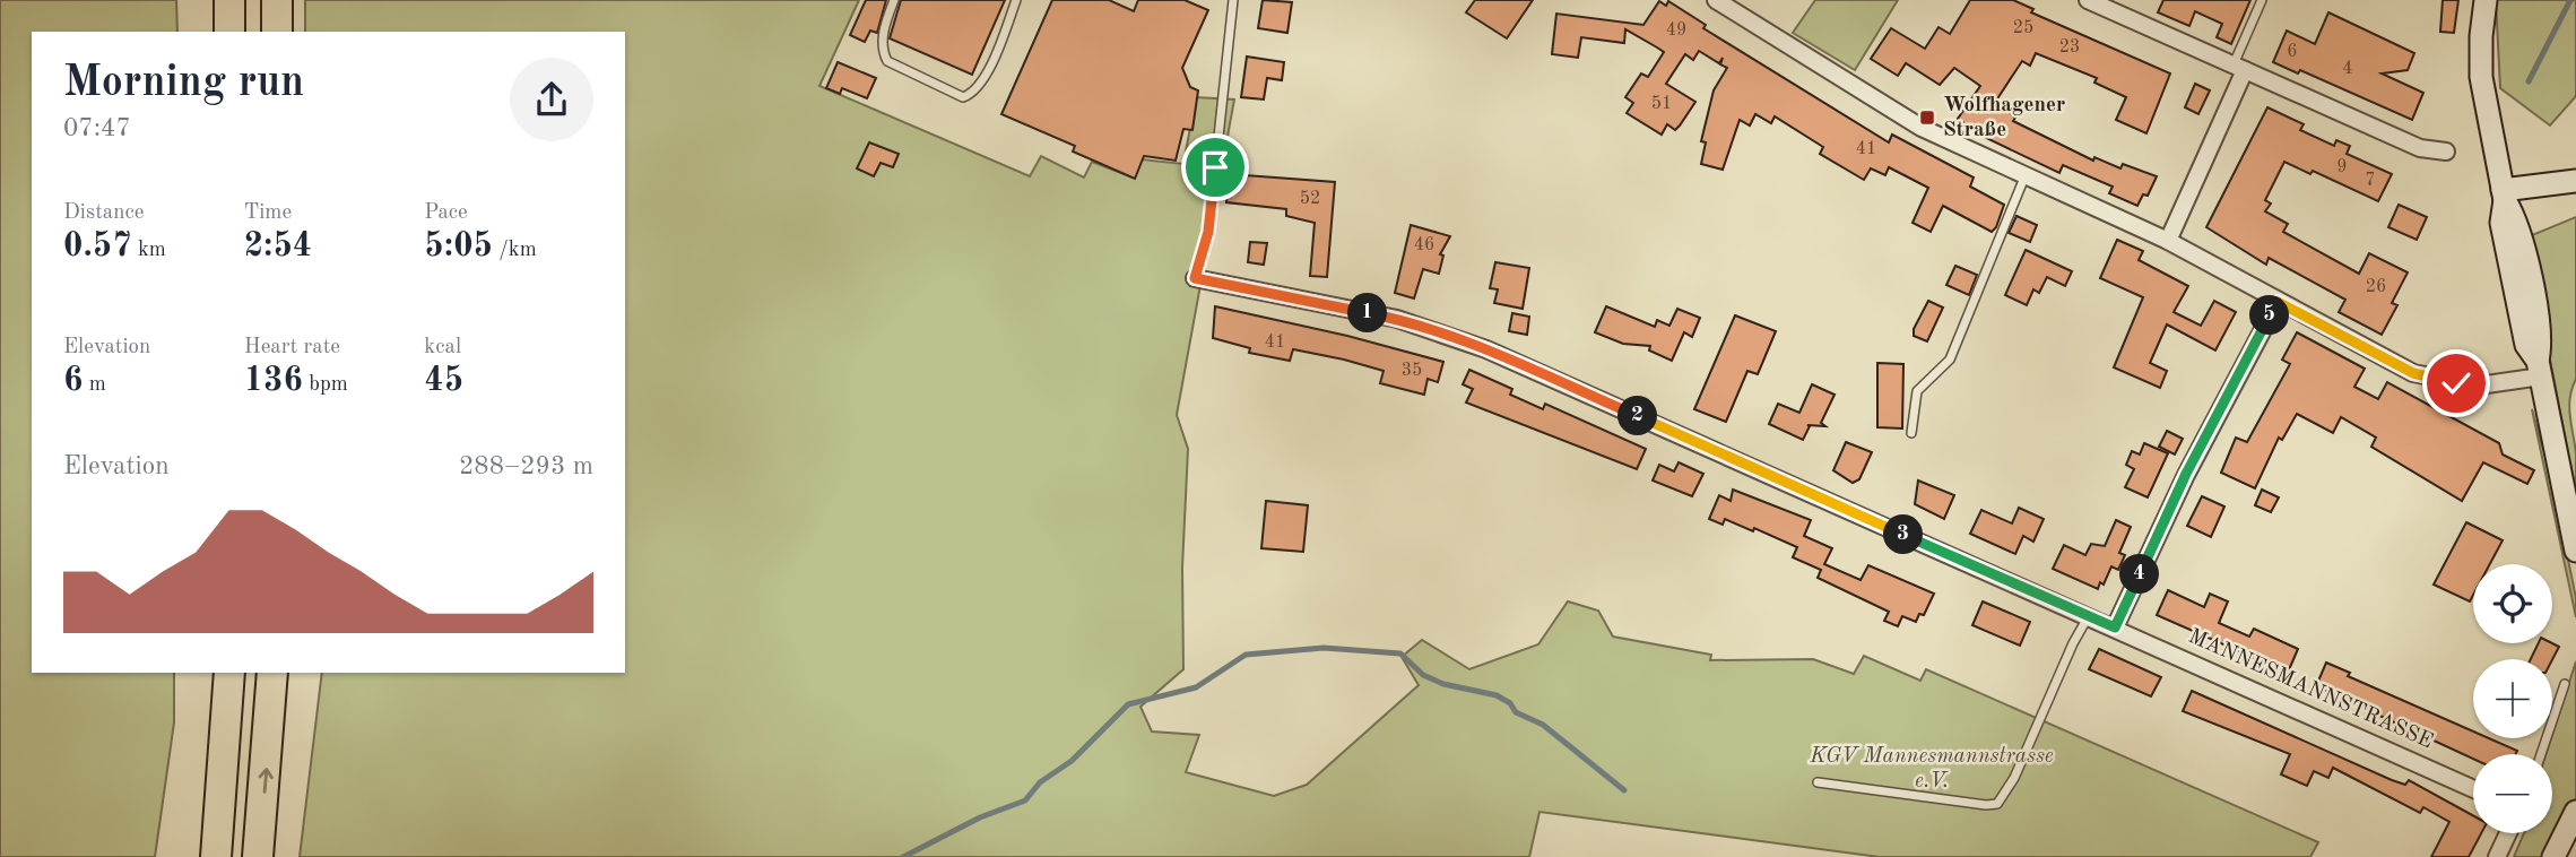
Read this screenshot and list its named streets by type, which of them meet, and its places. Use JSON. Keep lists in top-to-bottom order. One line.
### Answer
{"streets":{"street":["MANNESMANNSTRASSE"]},"parks":["KGV Mannesmannstrasse e.V."],"places":{"transit":["Wolfhagener Straße"]},"house_numbers":["25","49","23","6","4","51","41","9","7","52","46","26","41","35"],"page":{"heading":["Morning run","07:47"],"stats":[["Distance","0.57 km"],["Time","2:54"],["Pace","5:05 /km"],["Elevation","6 m"],["Heart rate","136 bpm"],["kcal","45"]],"pins":["1","5","2","3","4"],"chart":["Elevation","288–293 m"],"map_buttons":["+","−"]}}
